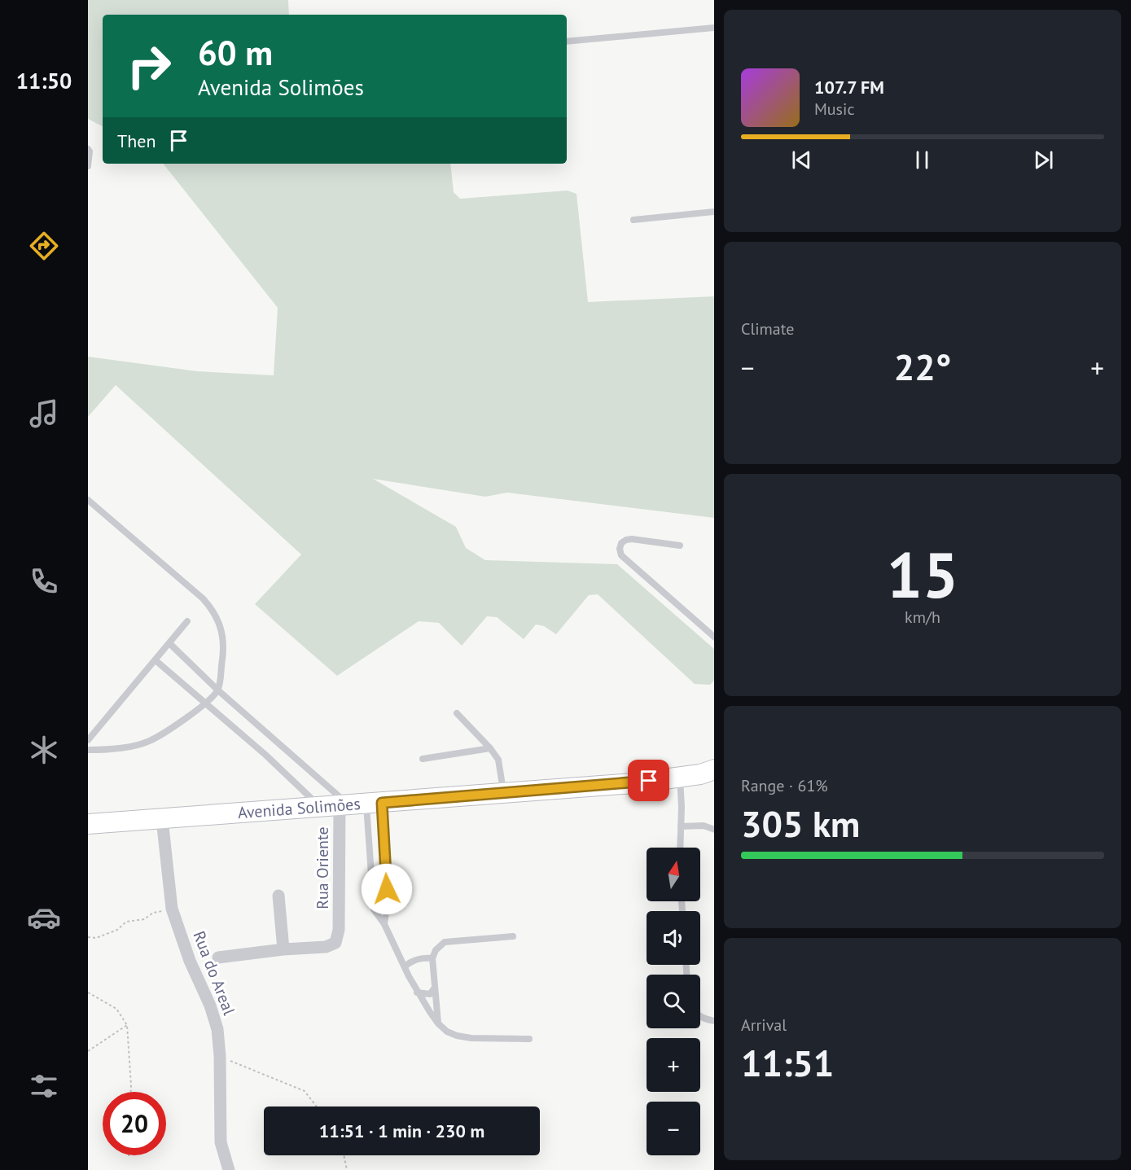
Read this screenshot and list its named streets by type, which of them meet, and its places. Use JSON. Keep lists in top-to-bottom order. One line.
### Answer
{"streets":{"main road":["Avenida Solimões"],"street":["Rua Oriente","Rua do Areal"]},"crossings":[["Avenida Solimões","Rua Oriente"],["Avenida Solimões","Rua do Areal"]],"north":"top","page":{"tabs":"11:50","turn":["60 m","Avenida Solimões"],"song":["107.7 FM","Music"],"then":"Then","tile":["Climate",["15","km/h"],["Range · 61%","305 km"],["Arrival","11:51"]],"heat":["−","22°","+"],"map_buttons":["+","−"],"limit":"20","trip":"11:51 · 1 min · 230 m"}}
